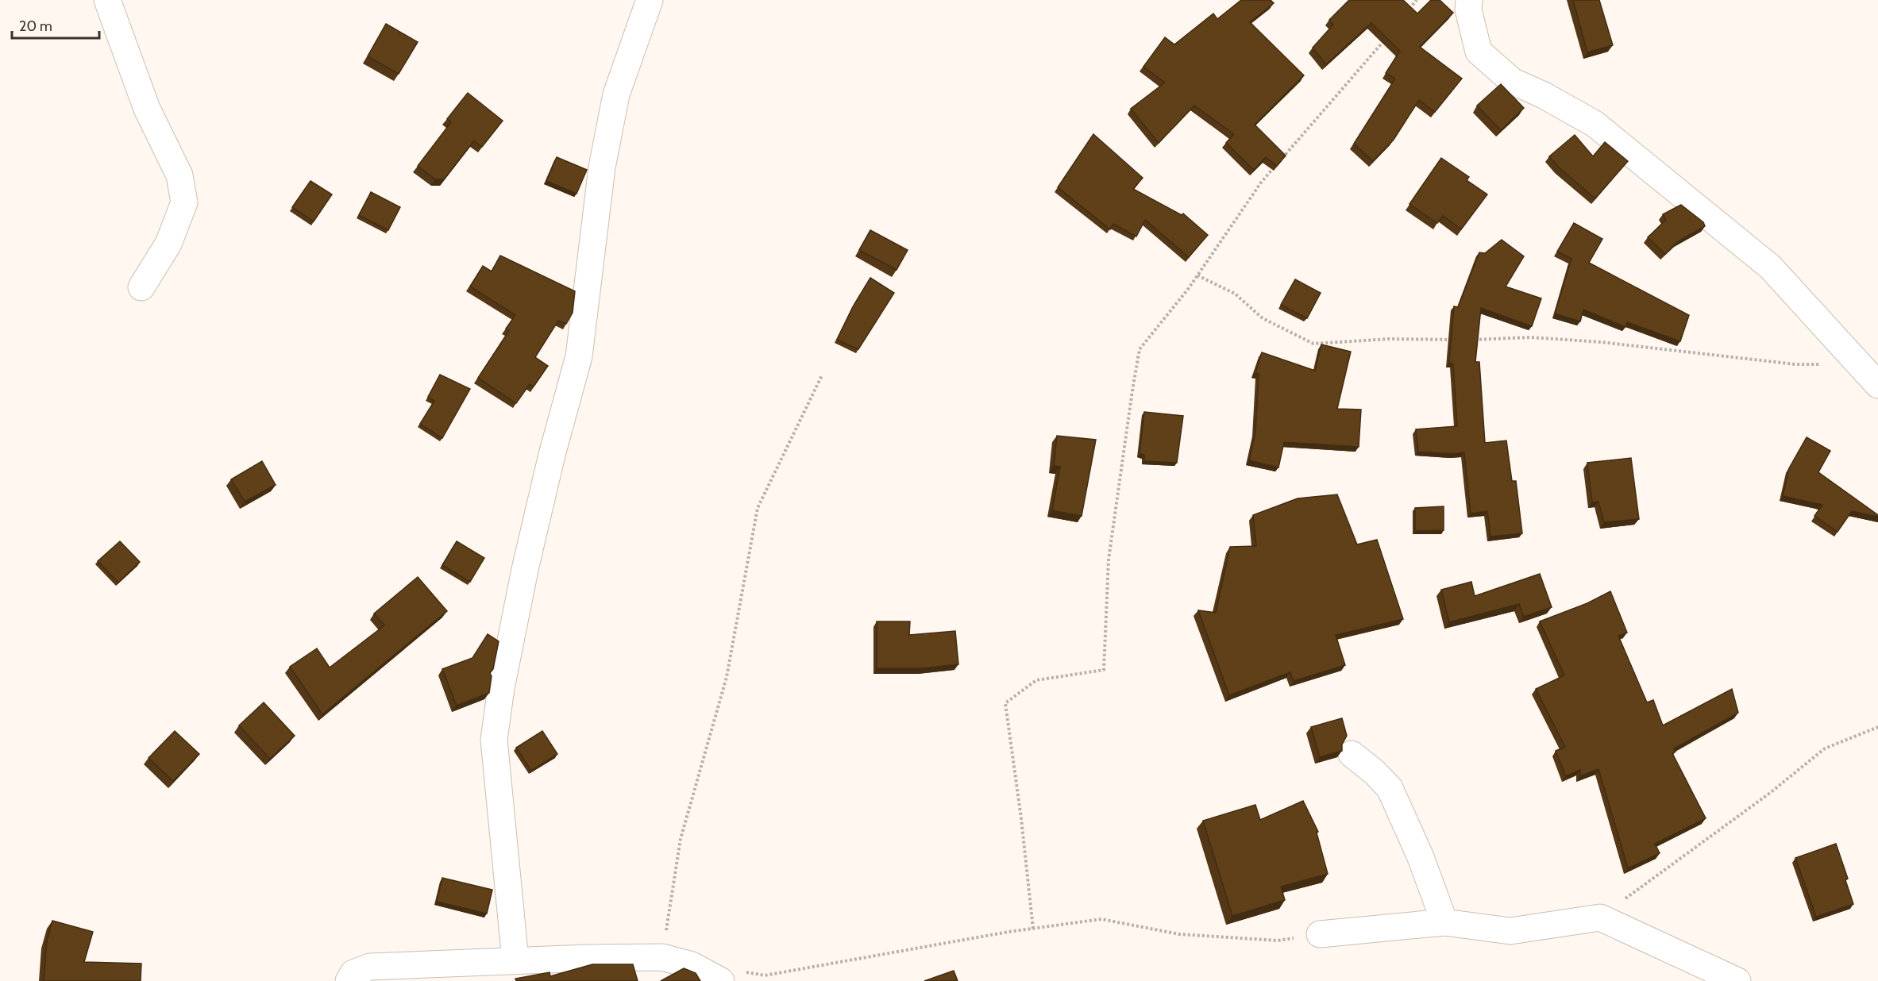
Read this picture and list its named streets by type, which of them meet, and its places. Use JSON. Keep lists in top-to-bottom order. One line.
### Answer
{"scale_bar":"20 m"}
